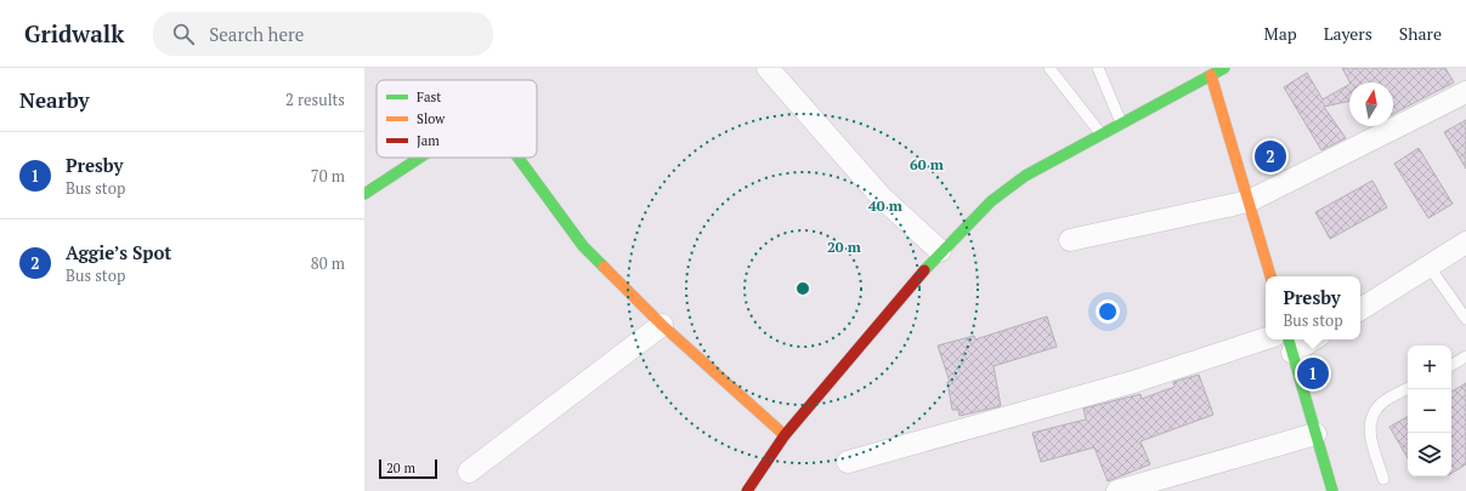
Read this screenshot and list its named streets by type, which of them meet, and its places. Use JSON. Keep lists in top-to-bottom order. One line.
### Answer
{"legend":["Fast","Slow","Jam"],"scale_bar":"20 m","north":"top","page":{"header":"Gridwalk","search":"Search here","nav":["Map","Layers","Share"],"heading":["Nearby","2 results"],"list":[{"mark":"1","name":"Presby","note":"Bus stop","value":"70 m"},{"mark":"2","name":"Aggie’s Spot","note":"Bus stop","value":"80 m"}],"pins":["2","1"],"popup":["Presby","Bus stop"],"map_buttons":["+","−"],"scale":"20 m"},"rings":["60 m","40 m","20 m"]}
